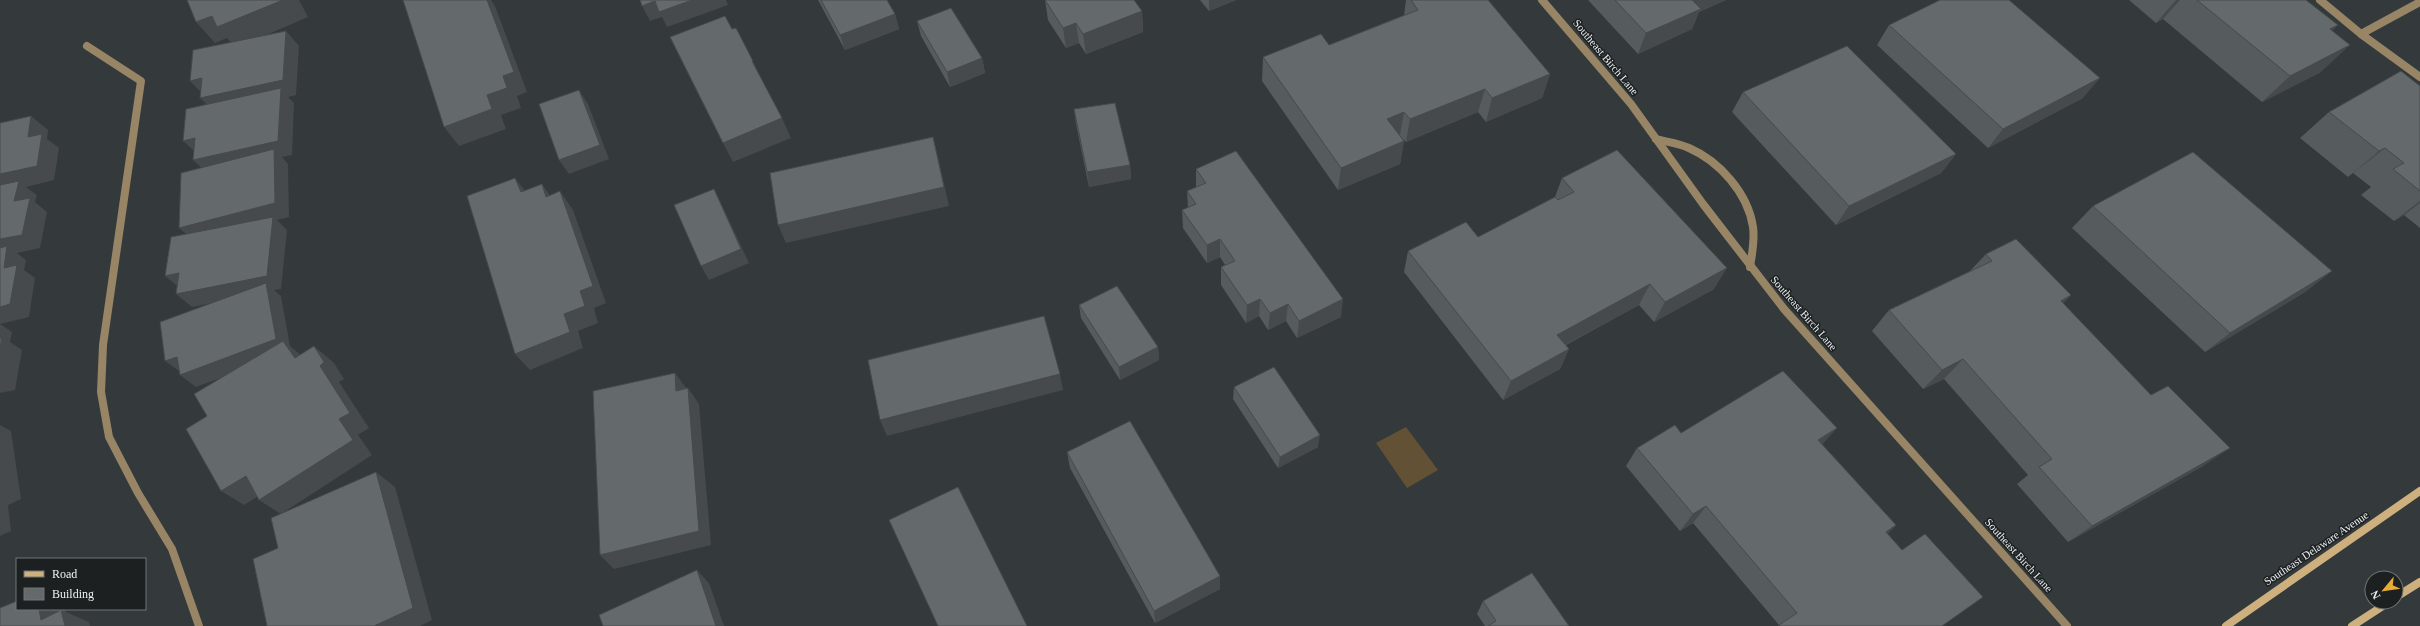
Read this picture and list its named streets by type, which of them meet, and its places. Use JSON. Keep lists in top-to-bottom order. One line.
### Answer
{"streets":{"main road":["Southeast Delaware Avenue"],"street":["Southeast Birch Lane"]},"legend":["Road","Building"],"north":"bottom left"}
